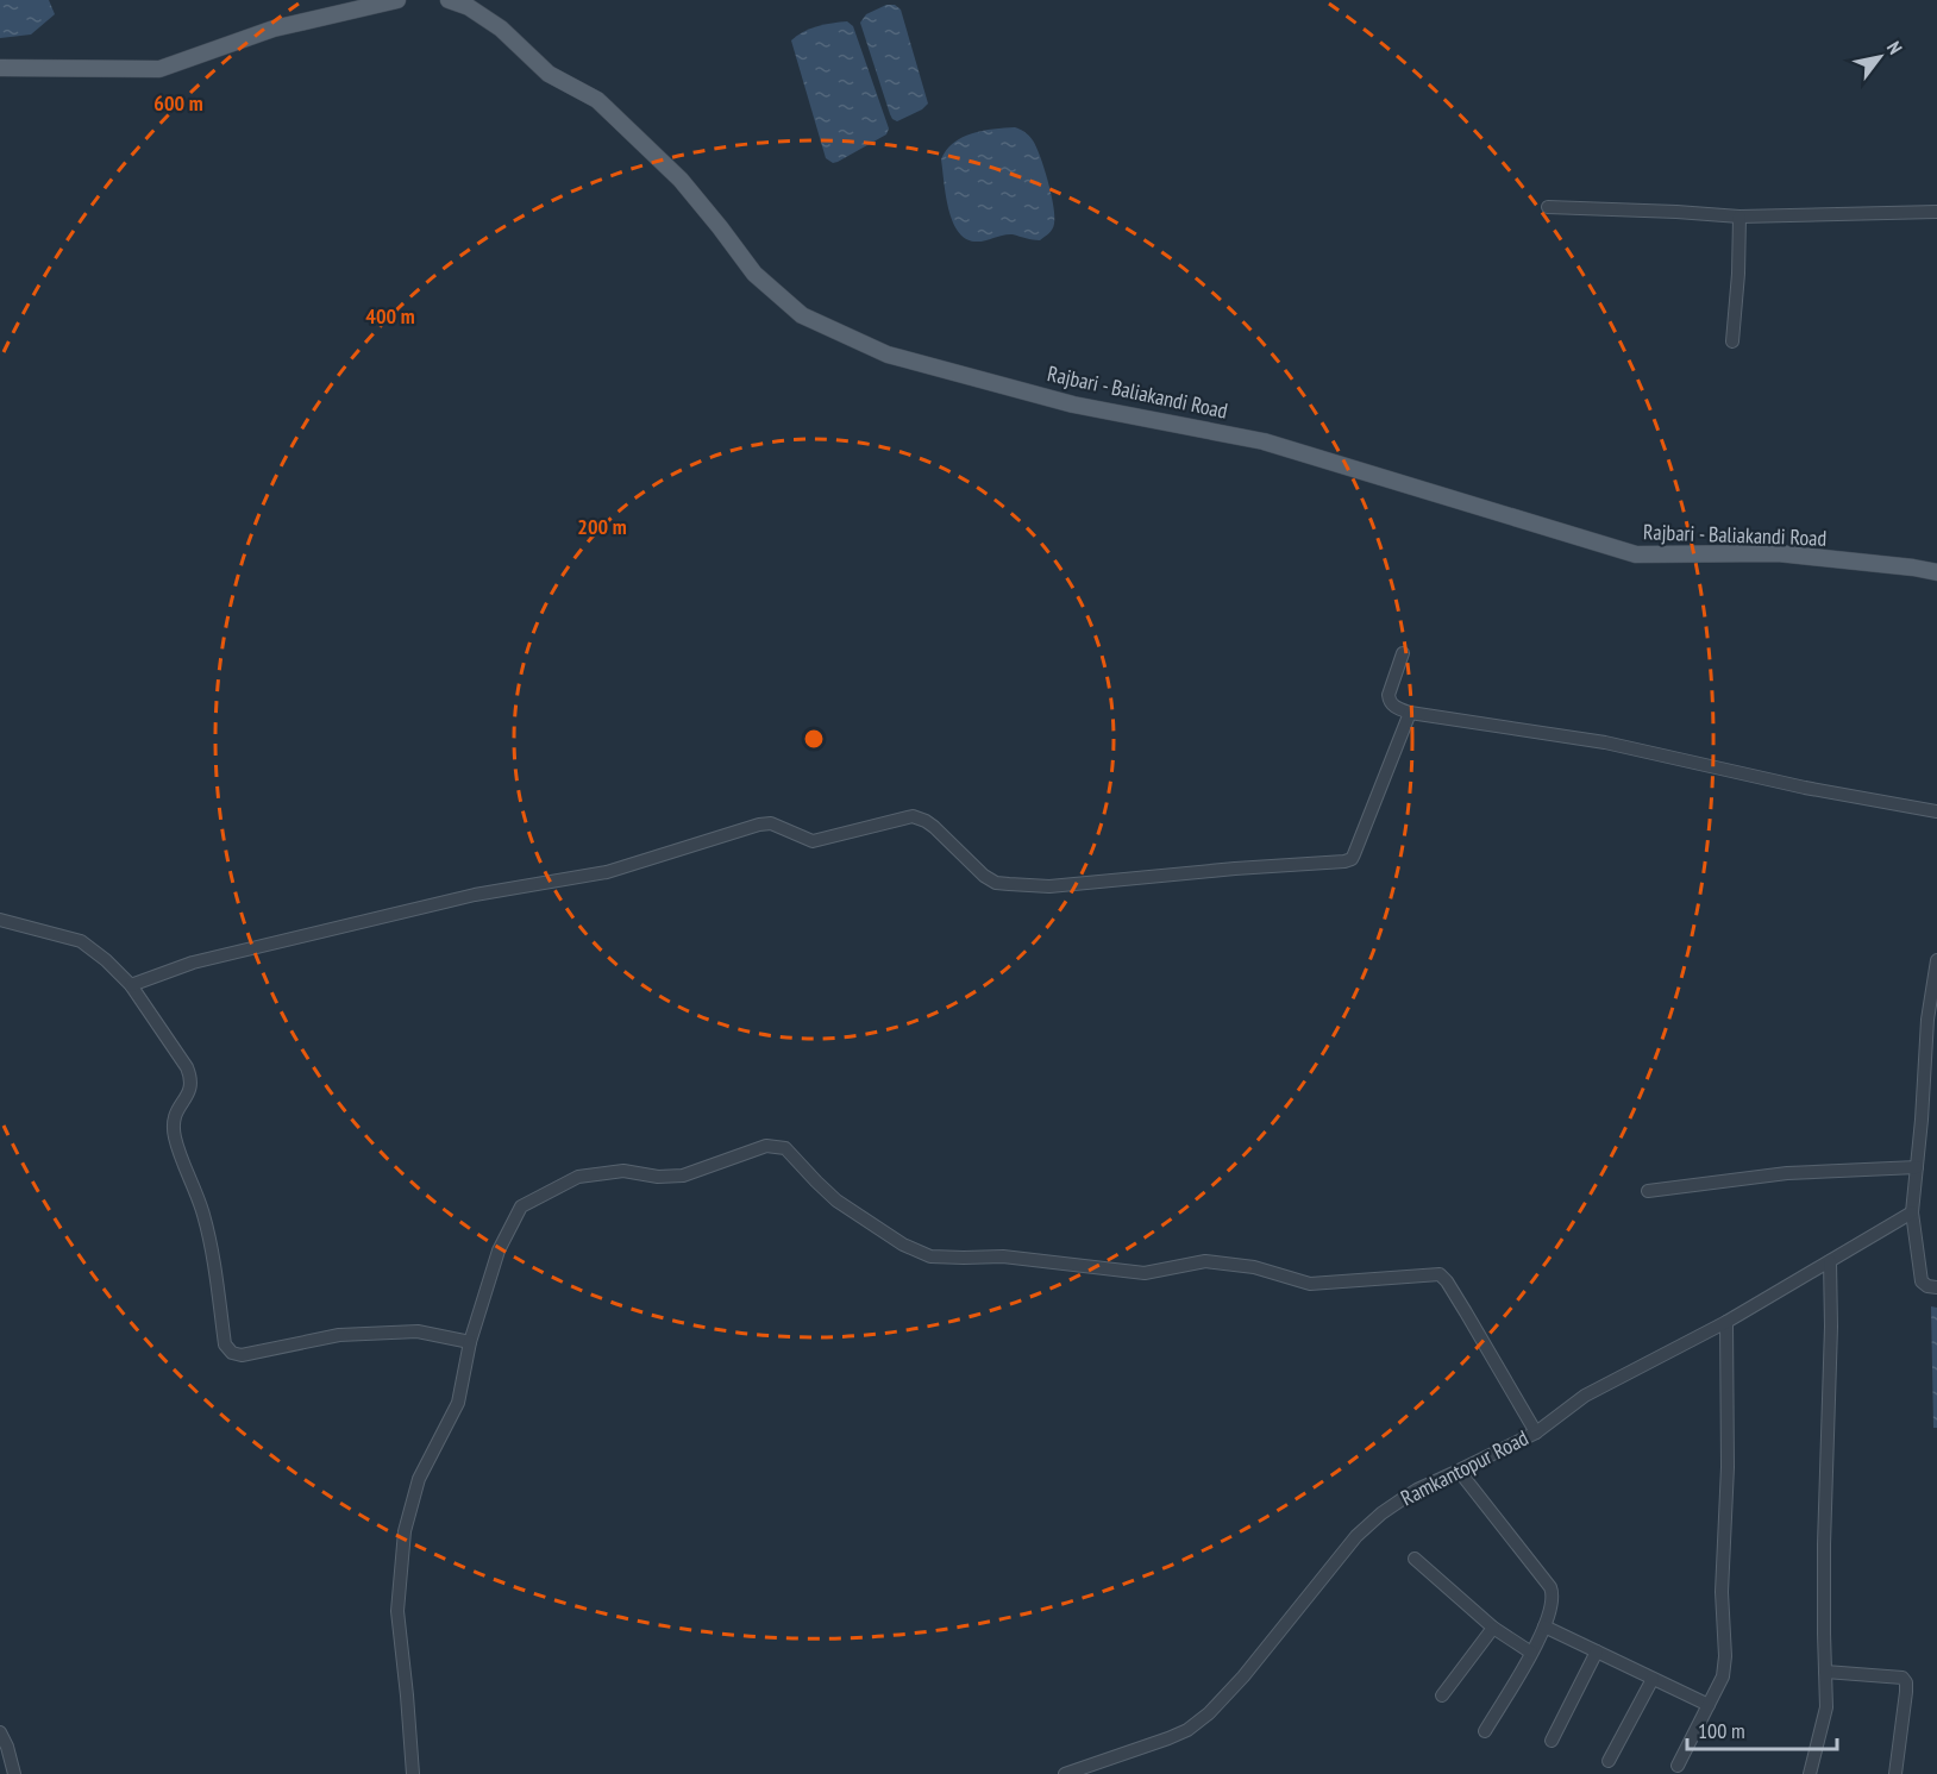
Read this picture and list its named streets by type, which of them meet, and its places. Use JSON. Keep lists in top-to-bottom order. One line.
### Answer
{"streets":{"main road":["Rajbari - Baliakandi Road"],"street":["Ramkantopur Road"]},"scale_bar":"100 m","north":"top right","rings":["600 m","400 m","200 m"]}
